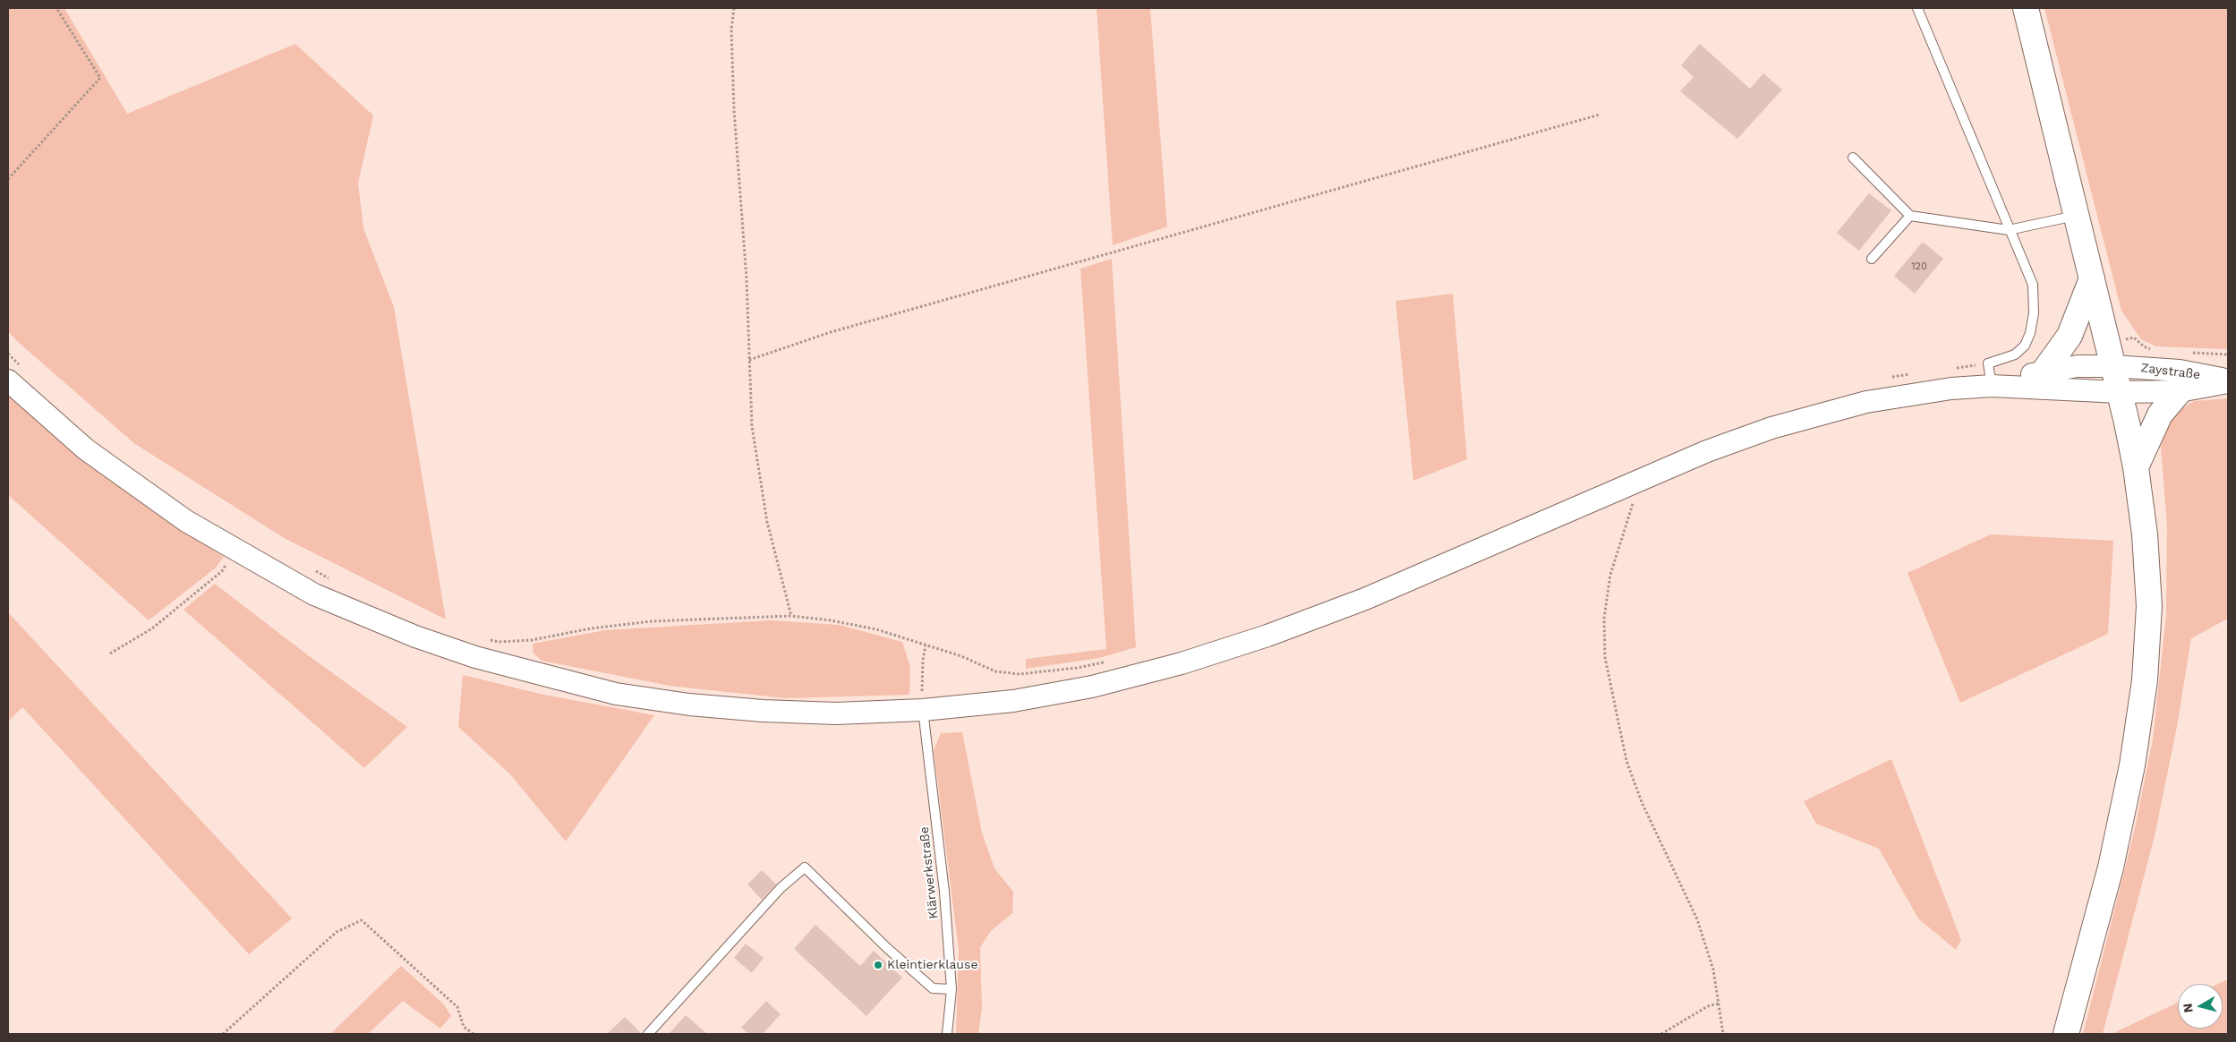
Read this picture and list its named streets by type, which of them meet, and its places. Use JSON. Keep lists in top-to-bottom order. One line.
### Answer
{"streets":{"street":["Zaystraße"],"lane":["Klärwerkstraße"]},"places":["Kleintierklause"],"house_numbers":["120"],"north":"left"}
